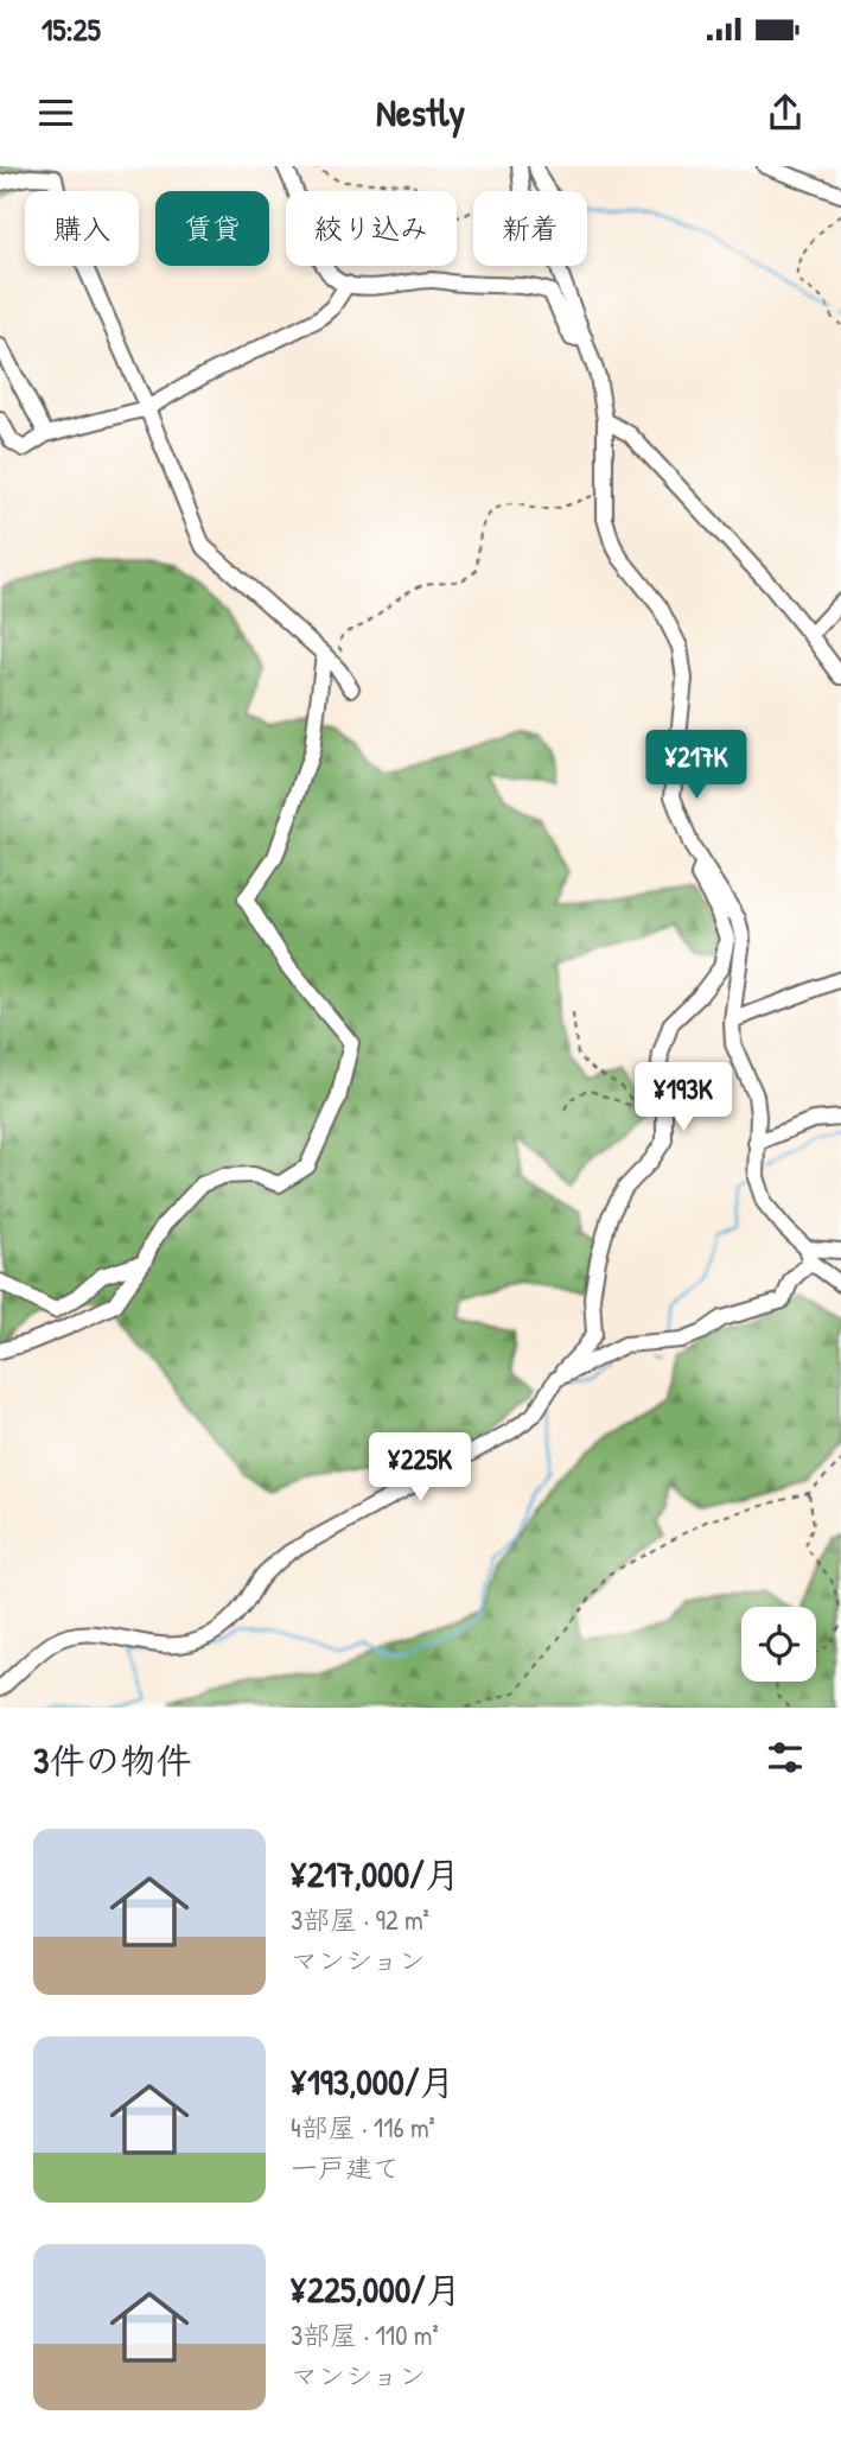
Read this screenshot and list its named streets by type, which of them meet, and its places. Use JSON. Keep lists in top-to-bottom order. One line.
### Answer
{"page":{"status":"15:25","header":"Nestly","chip":["購入","賃貸","絞り込み","新着"],"price":["¥217K","¥193K","¥225K"],"heading":"3件の物件","list":[{"name":"¥217,000/月","note":"3部屋 · 92 m² · マンション"},{"name":"¥193,000/月","note":"4部屋 · 116 m² · 一戸建て"},{"name":"¥225,000/月","note":"3部屋 · 110 m² · マンション"}]}}
